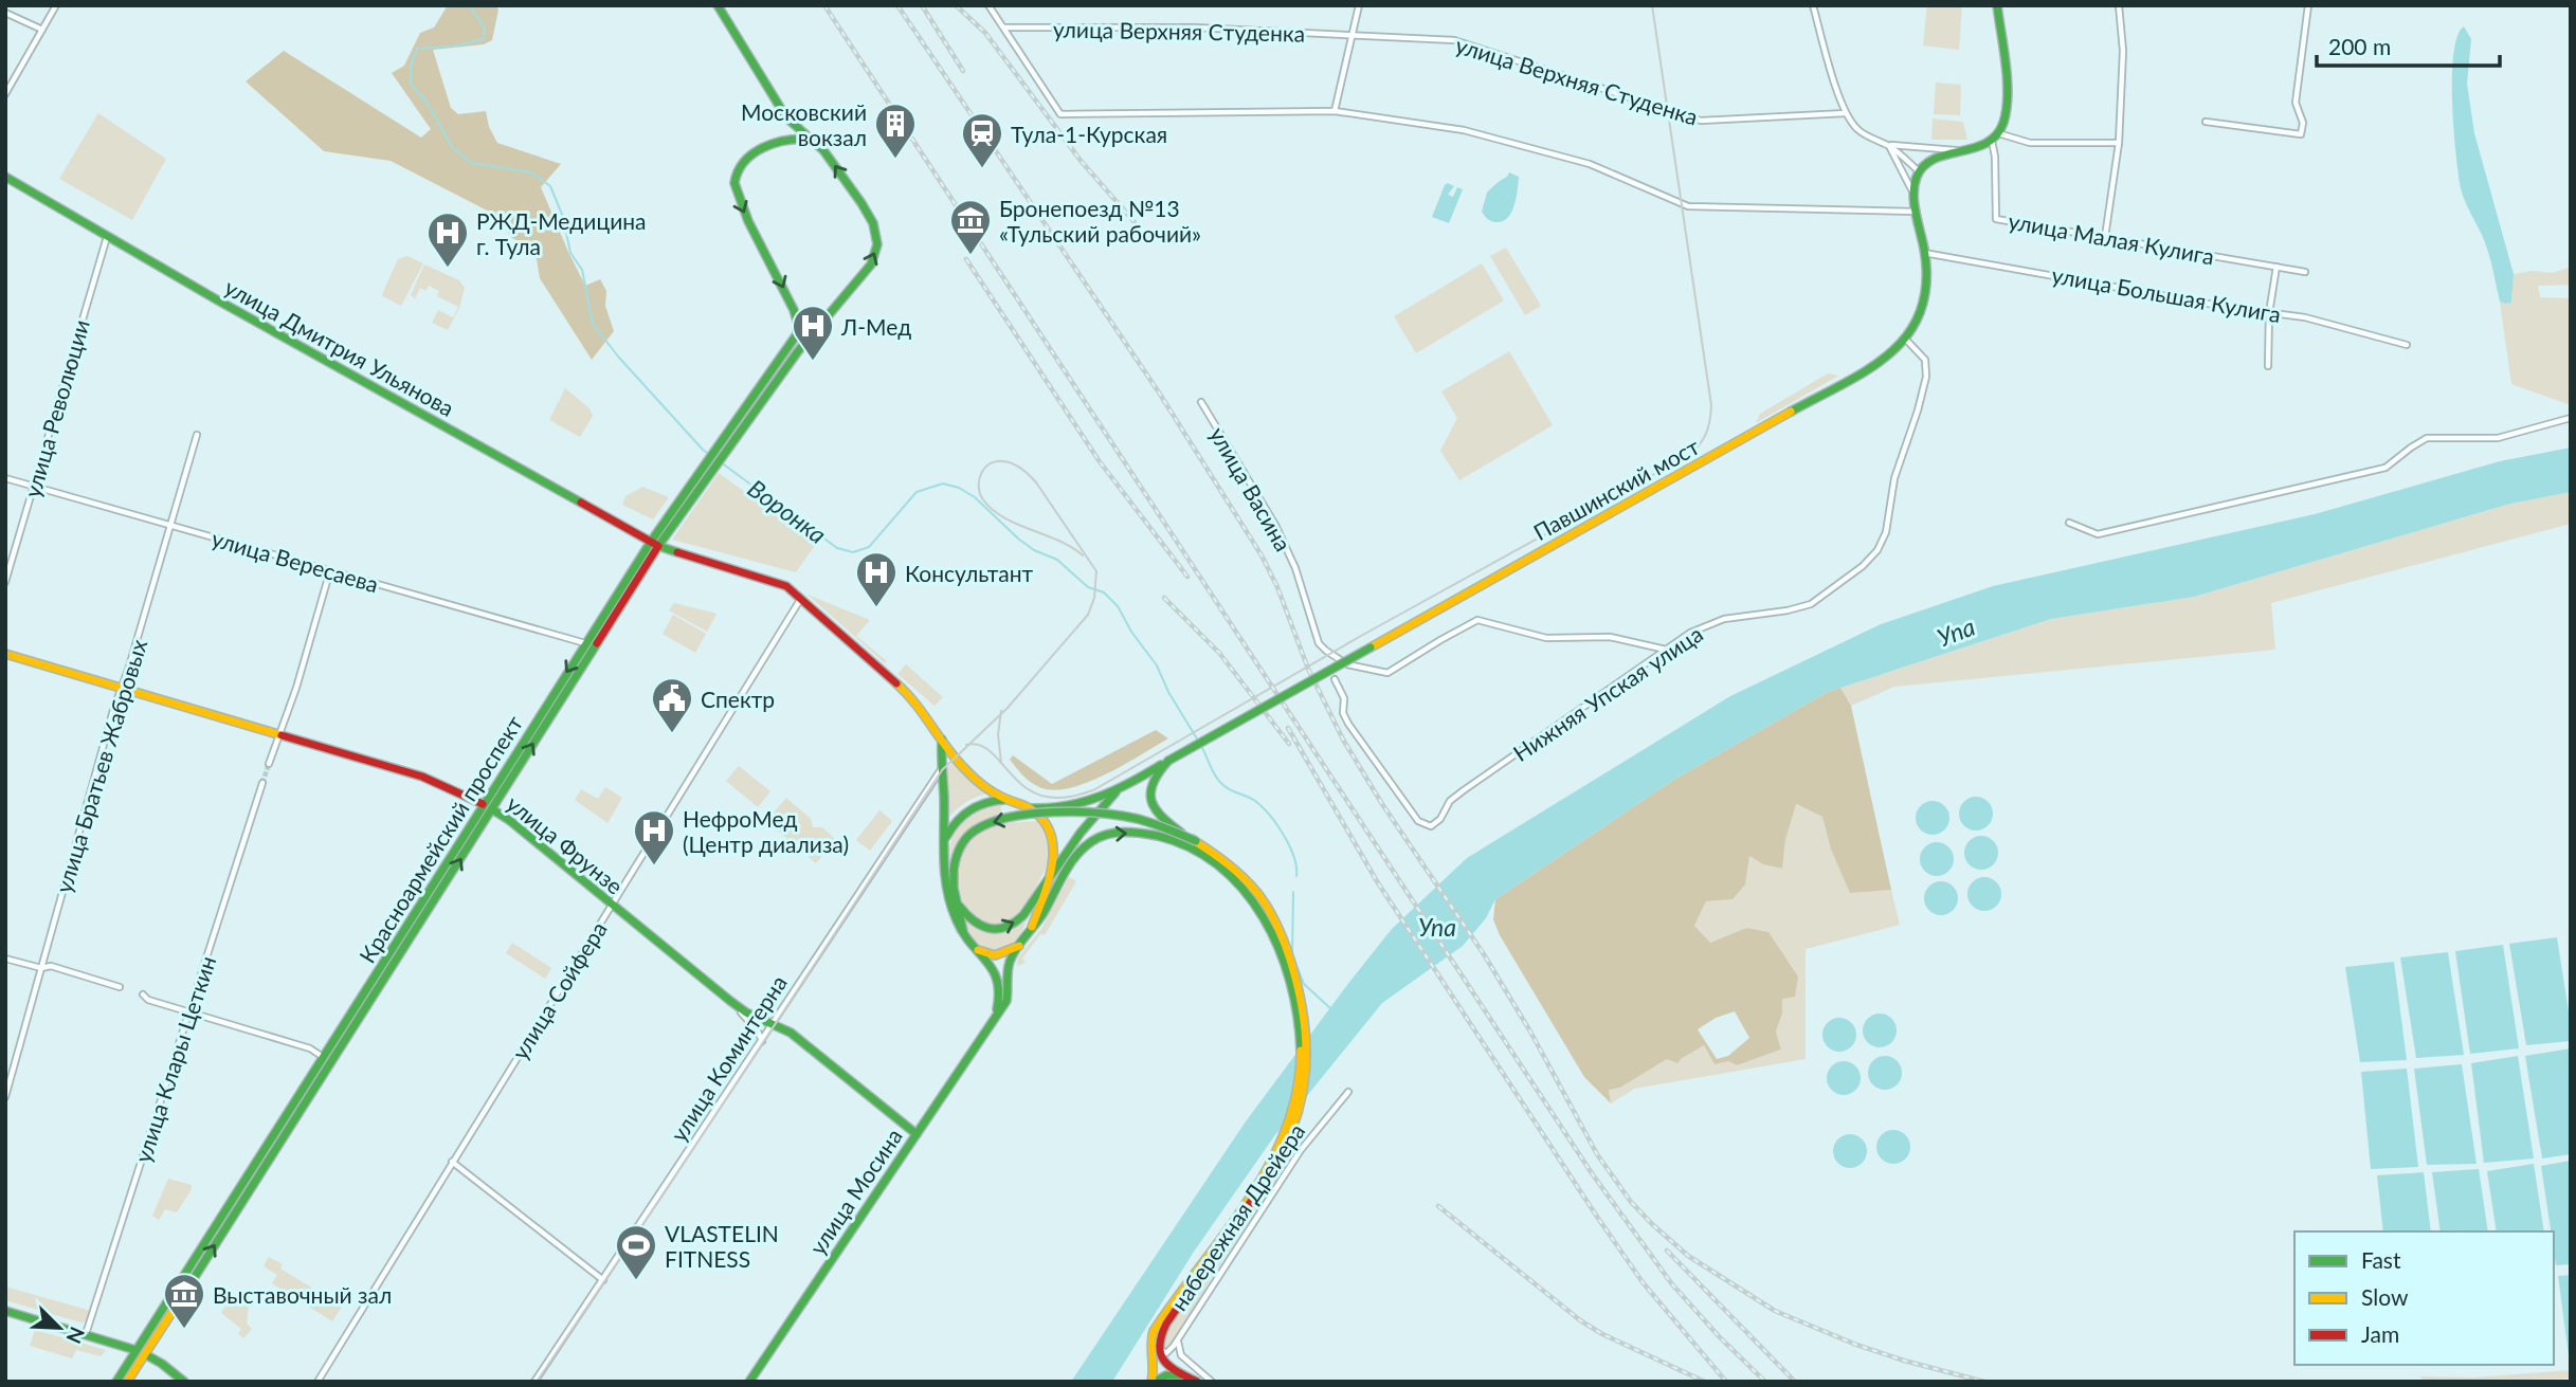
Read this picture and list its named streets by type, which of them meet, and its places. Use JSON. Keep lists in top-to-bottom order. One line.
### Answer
{"streets":{"main road":["улица Дмитрия Ульянова","Павшинский мост","Красноармейский проспект","улица Фрунзе","улица Коминтерна","улица Мосина"],"street":["улица Верхняя Cтуденка","улица Верхняя Студенка","улица Малая Кулига","улица Большая Кулига","улица Революции","улица Васина","улица Вересаева","Нижняя Упская улица","улица Братьев Жабровых","улица Сойфера","улица Клары Цеткин","набережная Дрейера"]},"crossings":[["улица Верхняя Cтуденка","улица Верхняя Студенка"],["улица Дмитрия Ульянова","улица Революции"],["улица Дмитрия Ульянова","Красноармейский проспект"],["улица Дмитрия Ульянова","улица Сойфера"],["улица Дмитрия Ульянова","улица Коминтерна"],["улица Революции","улица Вересаева"],["улица Васина","Нижняя Упская улица"],["Павшинский мост","Нижняя Упская улица"],["улица Вересаева","улица Братьев Жабровых"],["улица Вересаева","Красноармейский проспект"],["улица Братьев Жабровых","улица Фрунзе"],["Красноармейский проспект","улица Фрунзе"],["улица Фрунзе","улица Сойфера"],["улица Фрунзе","улица Коминтерна"],["улица Фрунзе","улица Мосина"]],"water":["Воронка","Упа"],"places":{"building":["Московский вокзал"],"station":["Тула-1-Курская"],"museum":["Бронепоезд №13 «Тульский рабочий»","Выставочный зал"],"hospital":["РЖД-Медицина г. Тула","Л-Мед","Консультант","НефроМед (Центр диализа)"],"public building":["Спектр"],"sports":["VLASTELIN FITNESS"]},"legend":["Fast","Slow","Jam"],"scale_bar":"200 m","north":"bottom right"}
